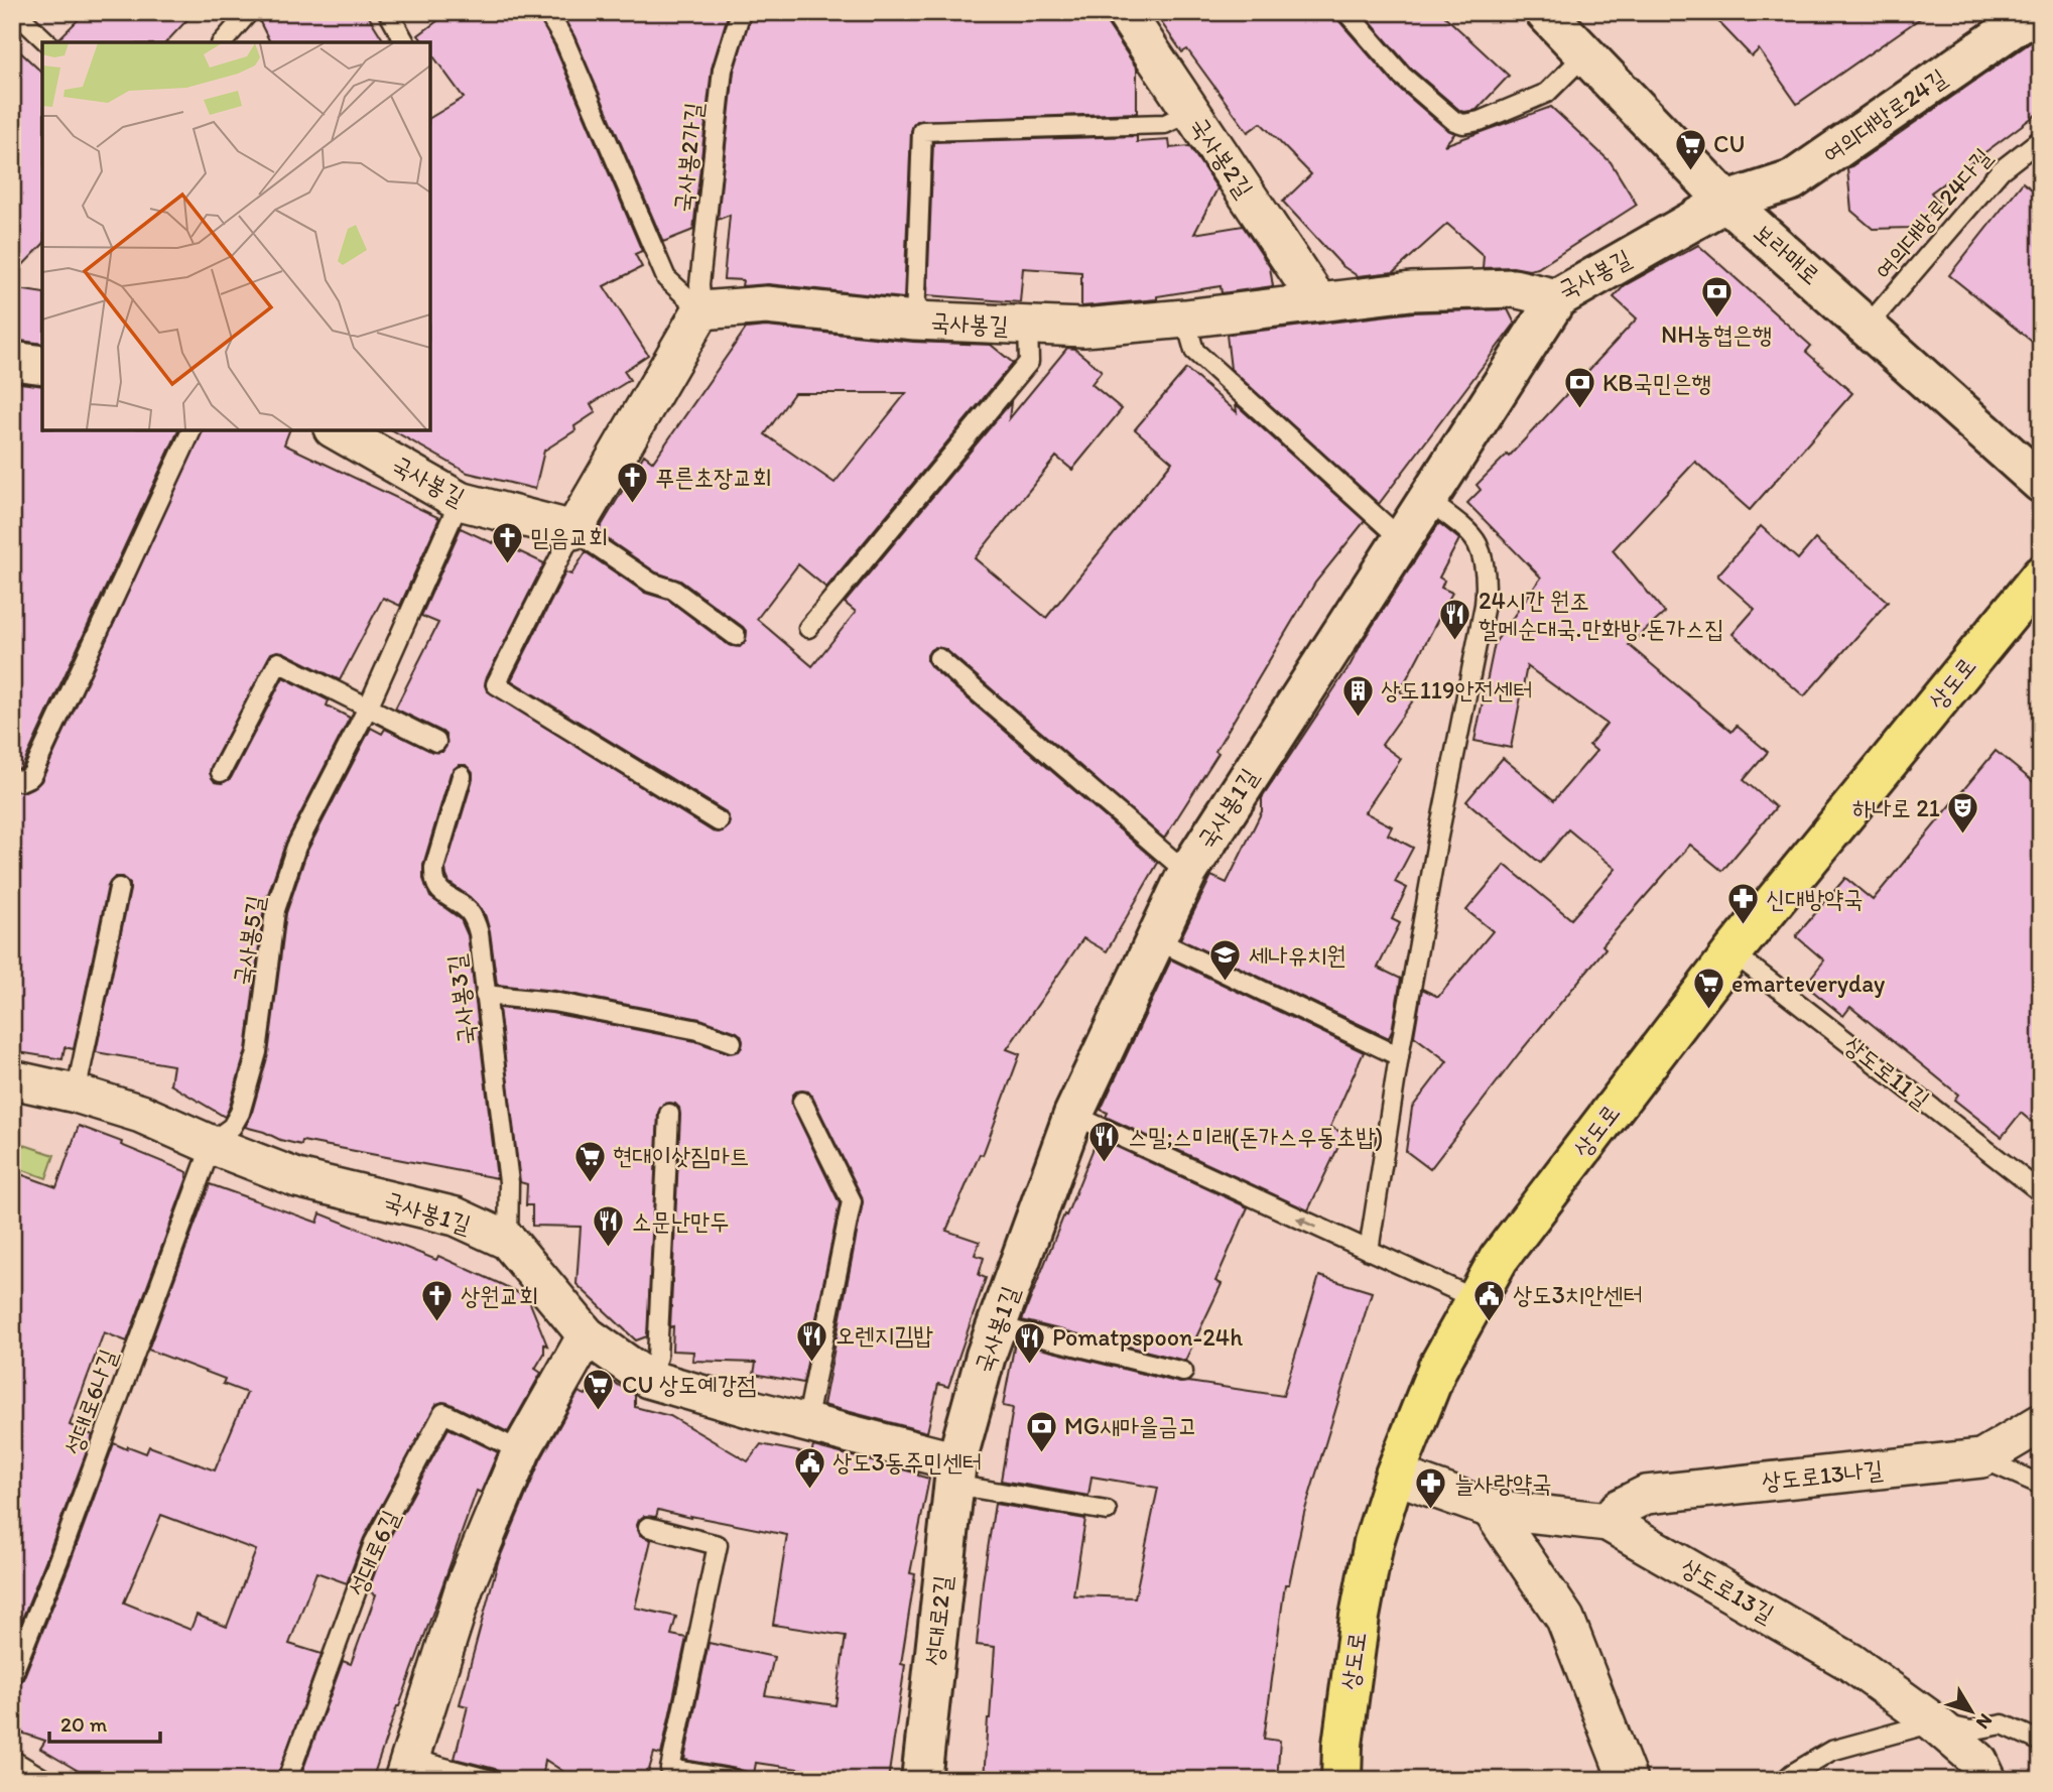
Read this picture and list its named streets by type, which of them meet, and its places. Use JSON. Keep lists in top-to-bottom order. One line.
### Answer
{"streets":{"main road":["상도로"],"street":["여의대방로24길","국사봉2길","보라매로","국사봉길","국사봉1길","상도로13나길","상도로13길","성대로2길"],"lane":["국사봉2가길","여의대방로24다길","국사봉5길","국사봉3길","상도로11길","성대로6나길","성대로6길"]},"crossings":[["여의대방로24길","보라매로"],["여의대방로24길","국사봉길"],["국사봉2가길","국사봉길"],["국사봉2길","국사봉길"],["여의대방로24다길","보라매로"],["보라매로","국사봉길"],["국사봉길","국사봉1길"],["국사봉길","국사봉5길"],["상도로","상도로11길"],["상도로","상도로13길"],["국사봉1길","국사봉5길"],["국사봉1길","국사봉3길"],["국사봉1길","성대로6나길"],["국사봉1길","성대로2길"],["국사봉5길","성대로6나길"],["상도로13나길","상도로13길"]],"places":{"supermarket":["CU","emarteveryday","현대이삿짐마트","CU 상도예강점"],"bank":["NH농협은행","KB국민은행","MG새마을금고"],"church":["푸른초장교회","믿음교회","상원교회"],"restaurant":["24시간 원조 할메순대국.만화방.돈가스집","스밀;스미래(돈가스우동초밥)","소문난만두","오렌지김밥","Pomatpspoon-24h"],"building":["상도119안전센터"],"theatre":["하나로 21"],"pharmacy":["신대방약국","늘사랑약국"],"school or university":["세나유치원"],"public building":["상도3치안센터","상도3동주민센터"]},"scale_bar":"20 m","north":"bottom right"}
